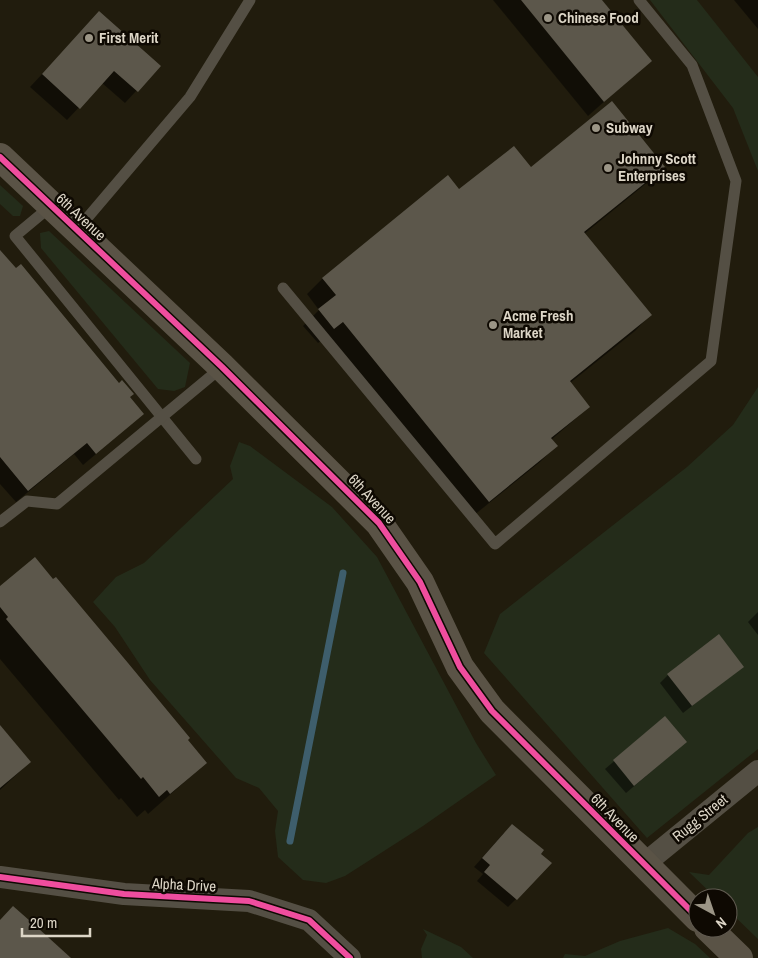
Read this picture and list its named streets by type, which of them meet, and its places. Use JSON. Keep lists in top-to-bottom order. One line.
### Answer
{"streets":{"street":["6th Avenue","Rugg Street","Alpha Drive"]},"crossings":[["6th Avenue","Rugg Street"]],"places":["Chinese Food","First Merit","Subway","Johnny Scott Enterprises","Acme Fresh Market"],"scale_bar":"20 m","north":"bottom right"}
